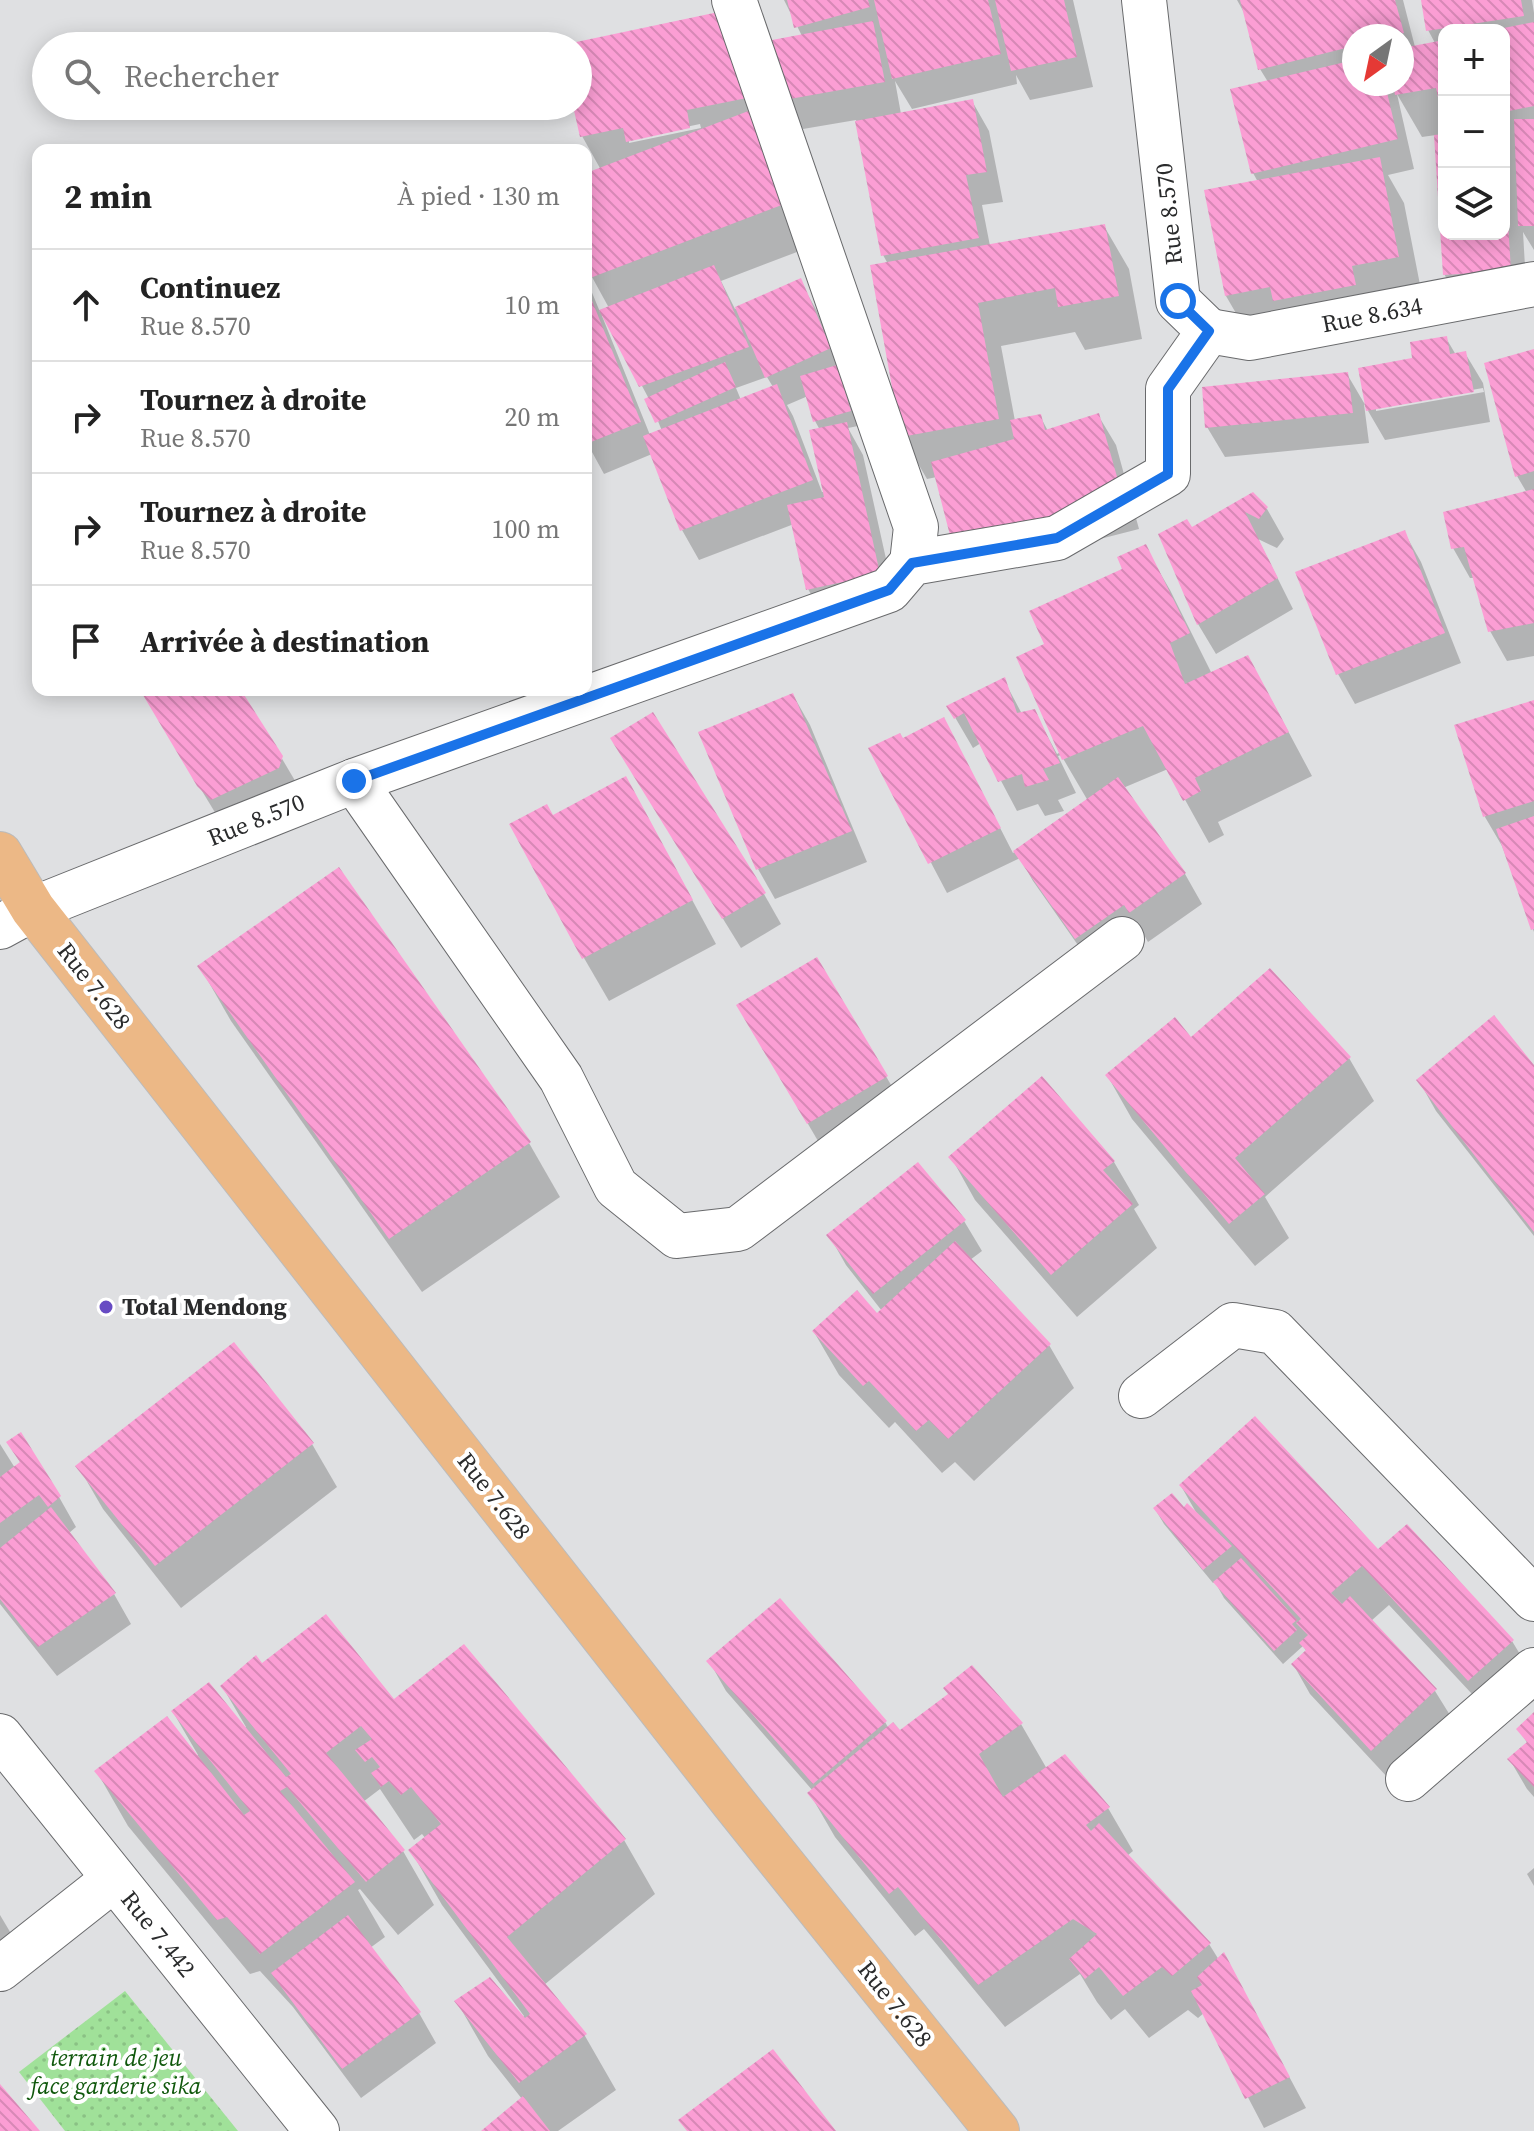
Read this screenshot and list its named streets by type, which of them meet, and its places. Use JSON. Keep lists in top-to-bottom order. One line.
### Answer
{"streets":{"main road":["Rue 7.628"],"street":["Rue 8.570","Rue 8.634","Rue 7.442"]},"crossings":[["Rue 8.570","Rue 8.634"],["Rue 8.570","Rue 7.628"]],"parks":["terrain de jeu face garderie sika"],"places":["Total Mendong"],"north":"bottom left","page":{"map_buttons":["+","−"],"search":"Rechercher","heading":["2 min","À pied · 130 m"],"list":[["Continuez","Rue 8.570","10 m"],["Tournez à droite","Rue 8.570","20 m"],["Tournez à droite","Rue 8.570","100 m"],"Arrivée à destination"]}}
